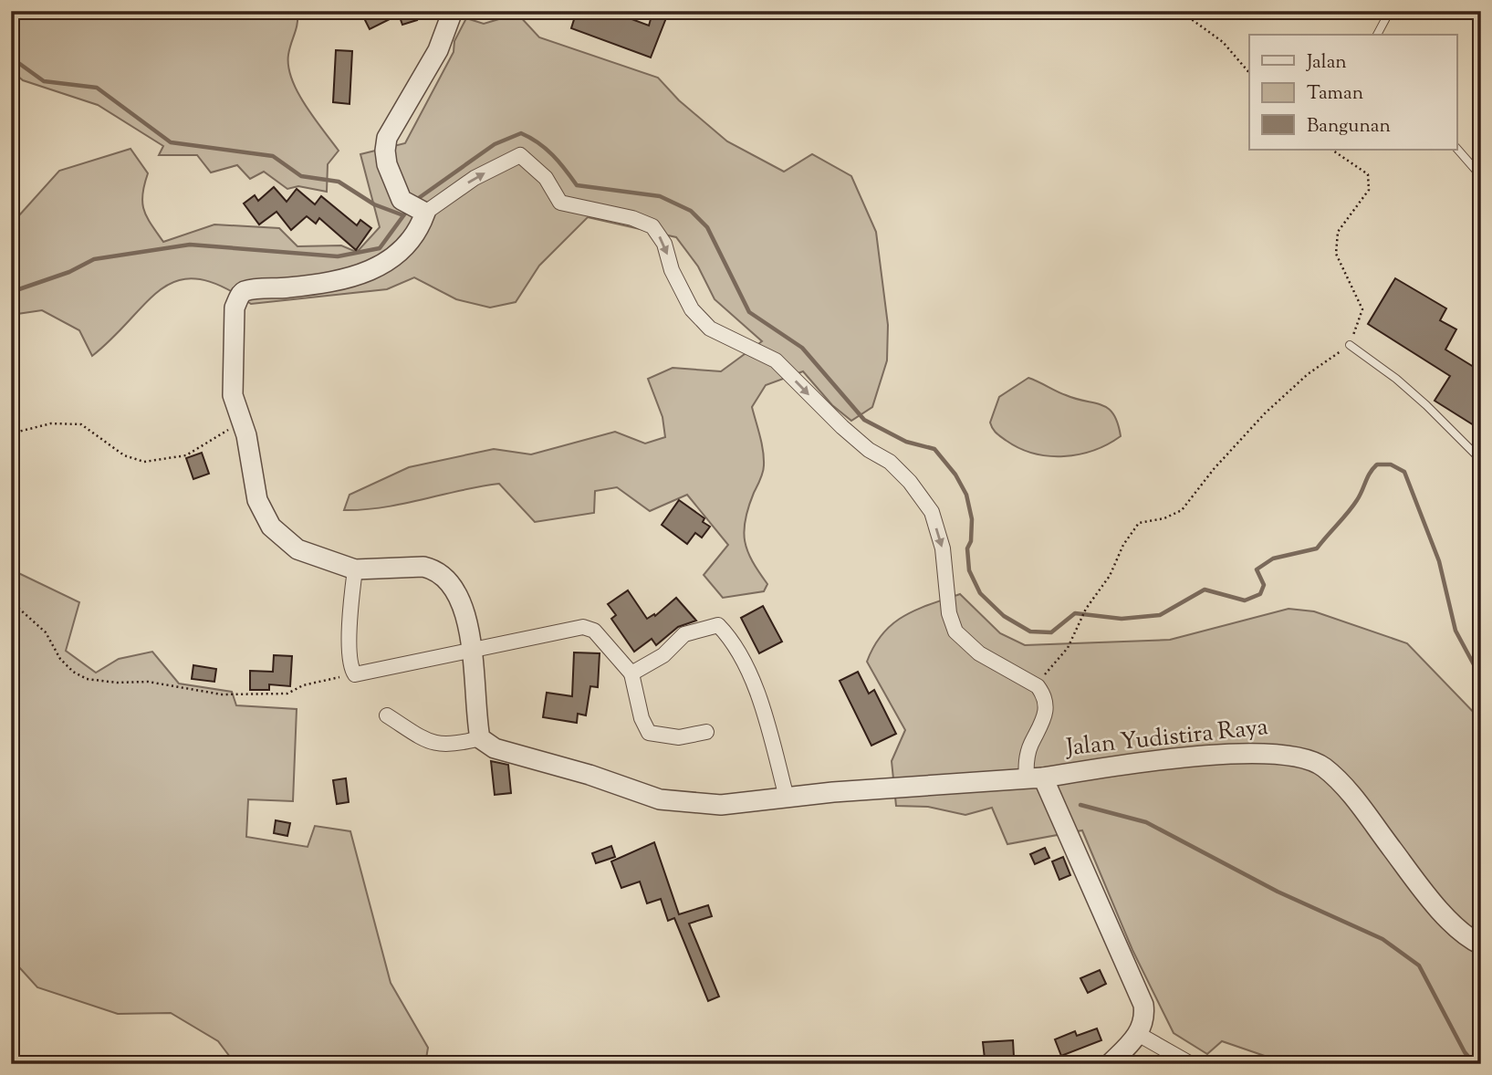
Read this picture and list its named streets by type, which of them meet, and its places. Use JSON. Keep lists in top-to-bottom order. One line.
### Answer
{"streets":{"street":["Jalan Yudistira Raya"]},"legend":["Jalan","Taman","Bangunan"]}
